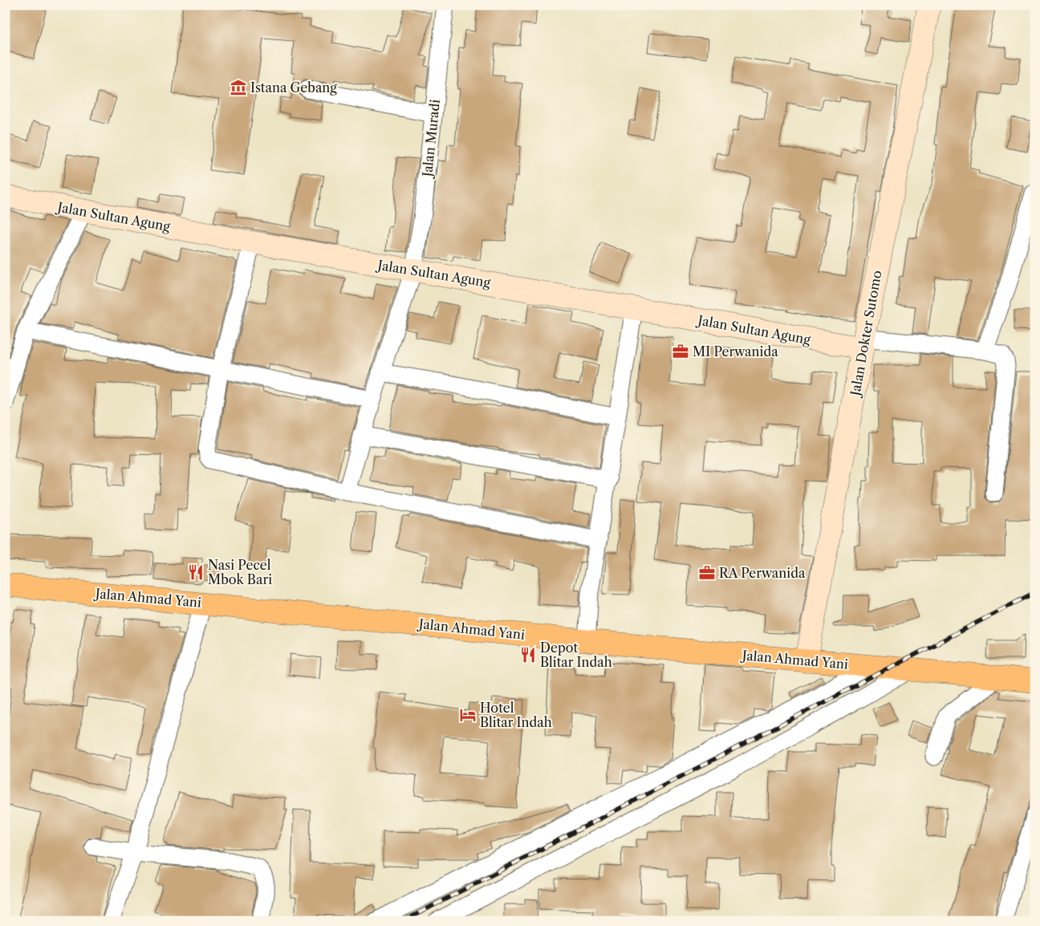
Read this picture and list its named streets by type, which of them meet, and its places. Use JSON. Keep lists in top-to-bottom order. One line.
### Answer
{"streets":{"main road":["Jalan Sultan Agung","Jalan Dokter Sutomo","Jalan Ahmad Yani"],"street":["Jalan Muradi"]},"crossings":[["Jalan Muradi","Jalan Sultan Agung"],["Jalan Sultan Agung","Jalan Dokter Sutomo"],["Jalan Dokter Sutomo","Jalan Ahmad Yani"]],"places":{"museum":["Istana Gebang"],"office":["MI Perwanida","RA Perwanida"],"restaurant":["Nasi Pecel Mbok Bari","Depot Blitar Indah"],"hotel":["Hotel Blitar Indah"]}}
